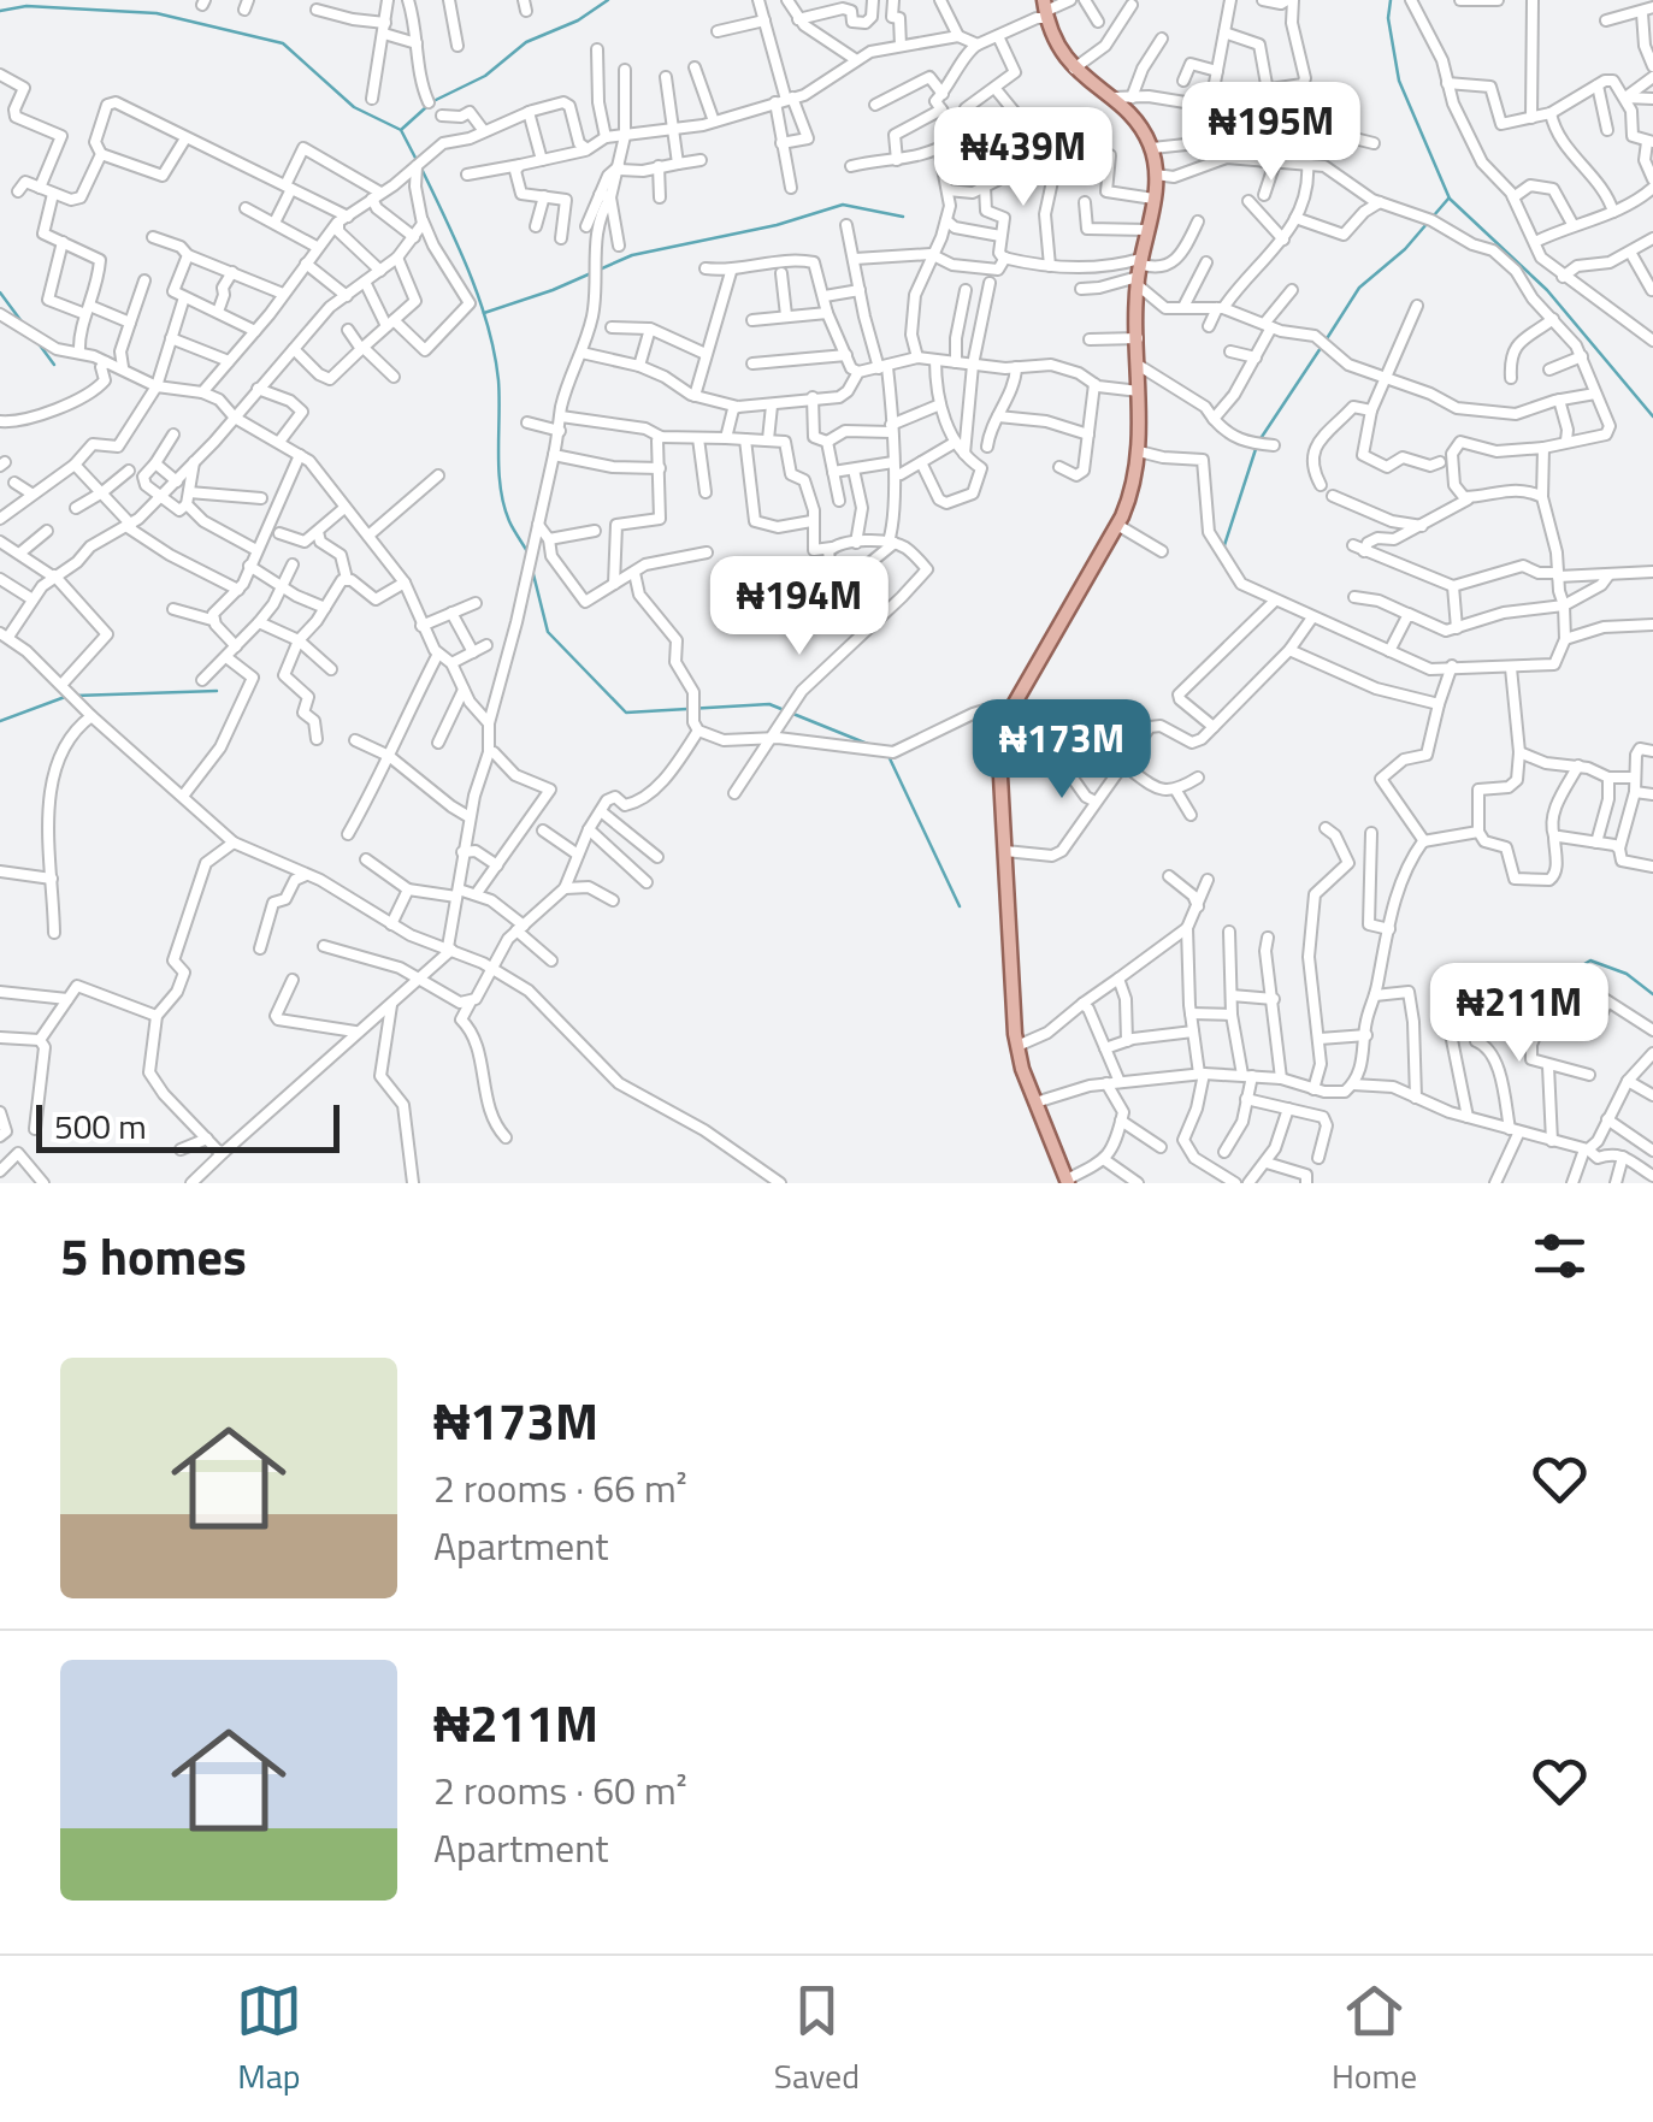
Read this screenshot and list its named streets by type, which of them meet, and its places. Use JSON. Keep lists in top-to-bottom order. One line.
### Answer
{"scale_bar":"500 m","page":{"price":["₦195M","₦439M","₦194M","₦173M","₦211M"],"scale":"500 m","heading":"5 homes","list":[{"name":"₦173M","note":"2 rooms · 66 m² · Apartment"},{"name":"₦211M","note":"2 rooms · 60 m² · Apartment"}],"tabs":["Map","Saved","Home"]}}
